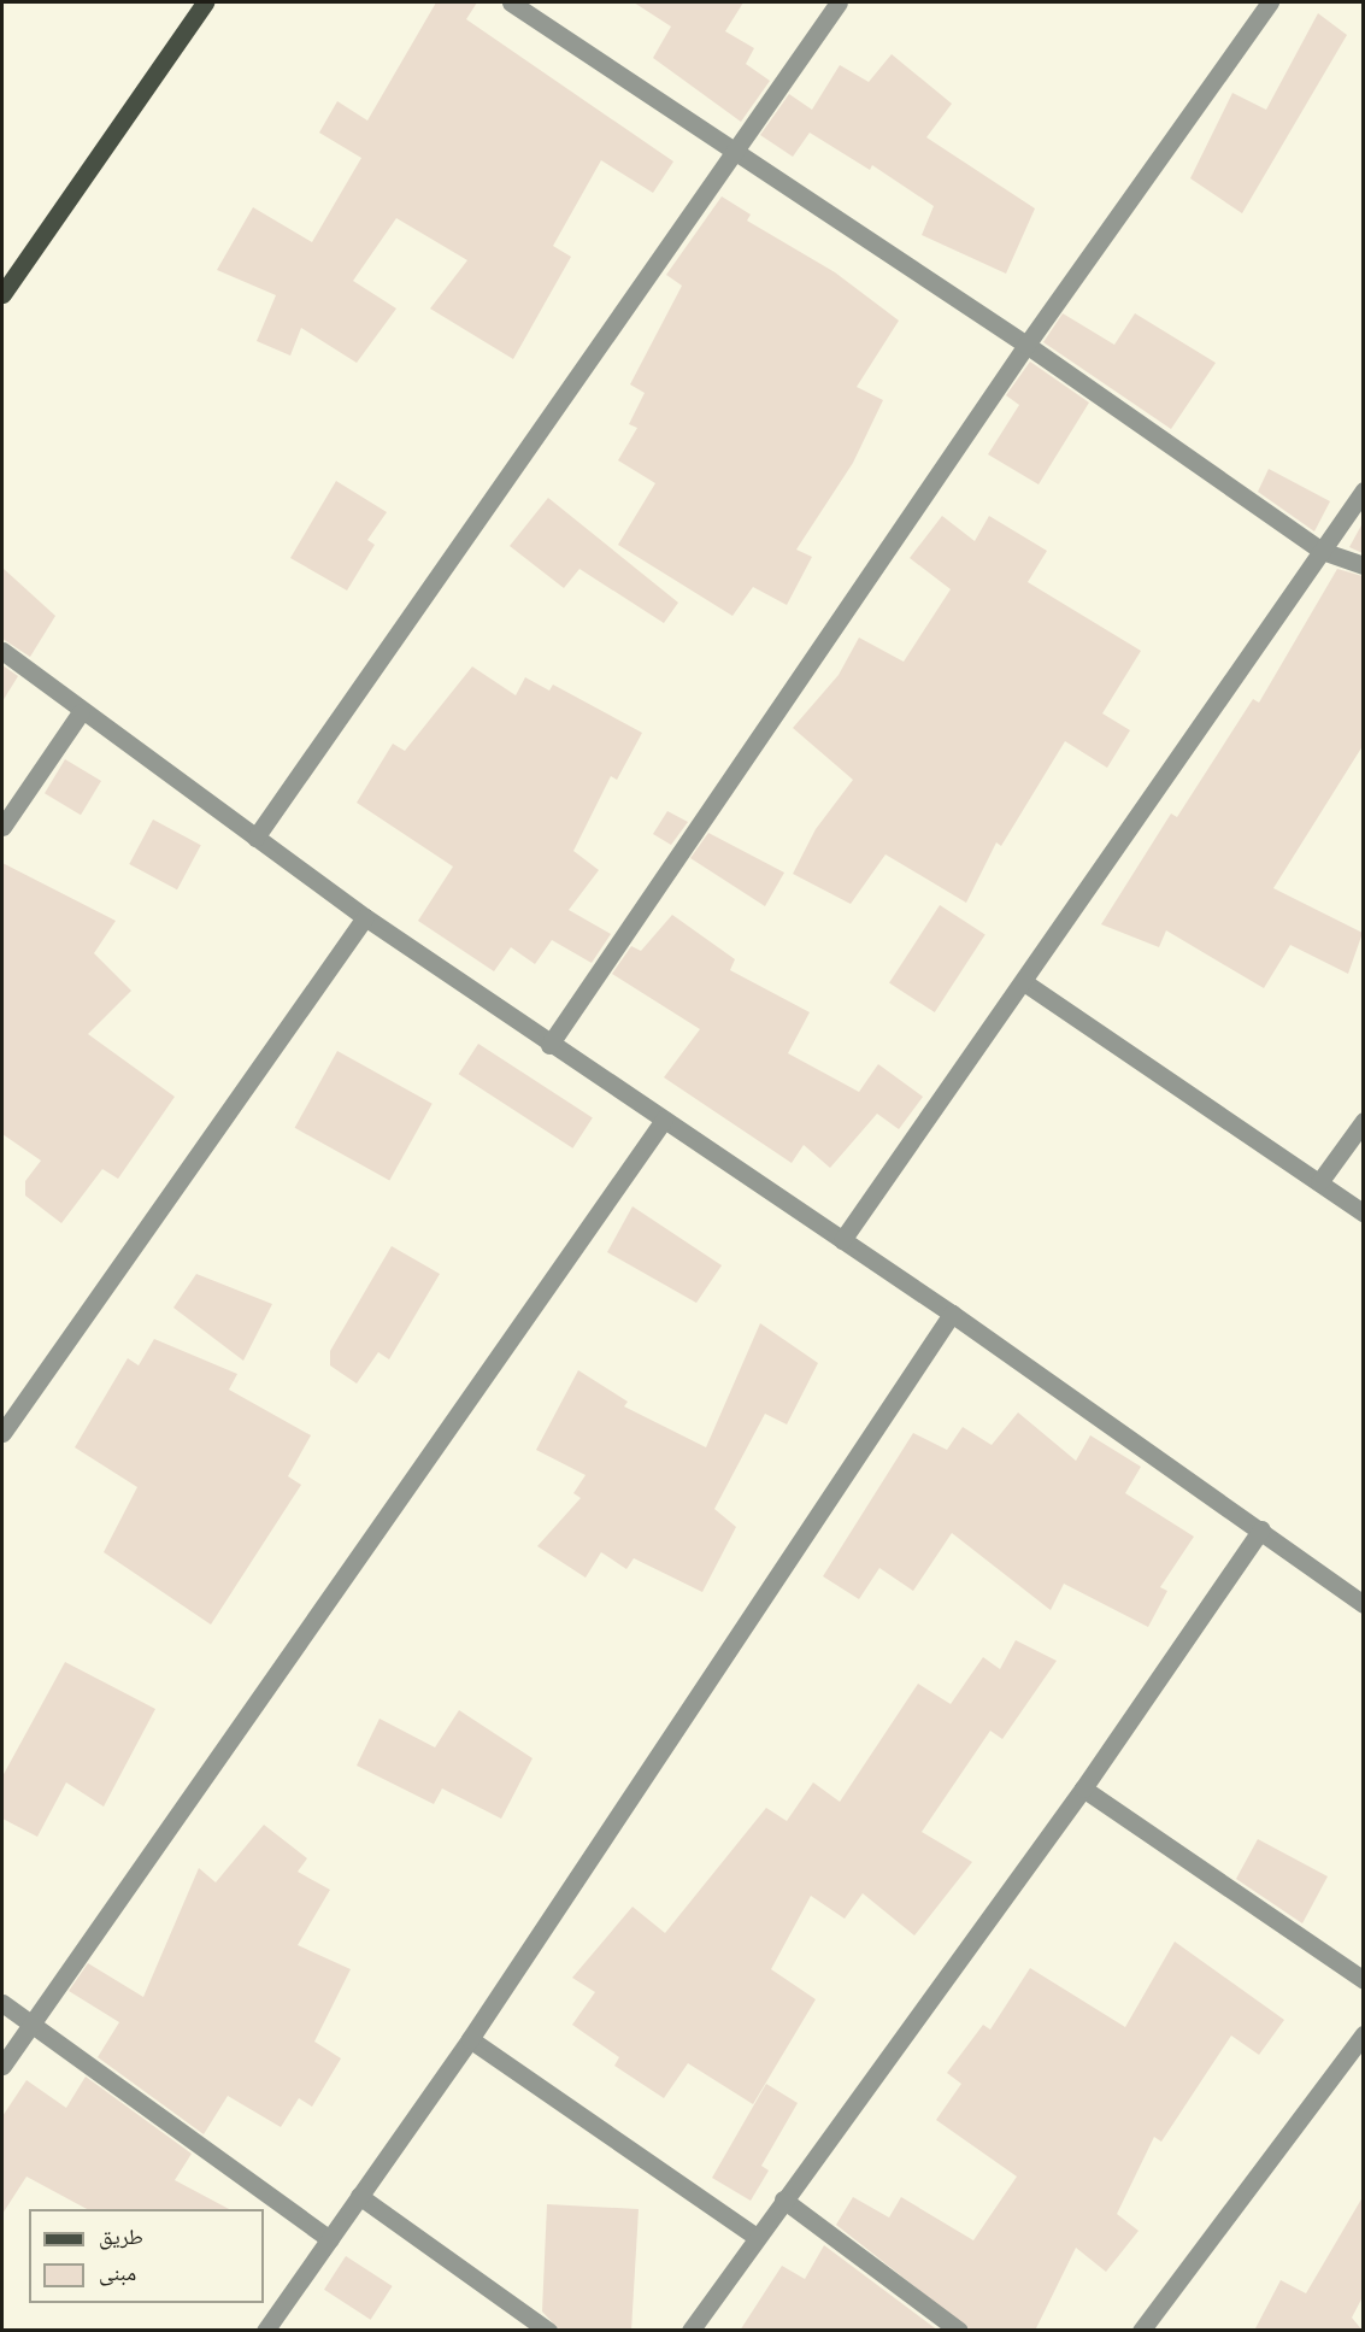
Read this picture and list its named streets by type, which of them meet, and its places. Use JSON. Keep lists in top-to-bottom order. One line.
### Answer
{"legend":["طريق","مبنى"]}
